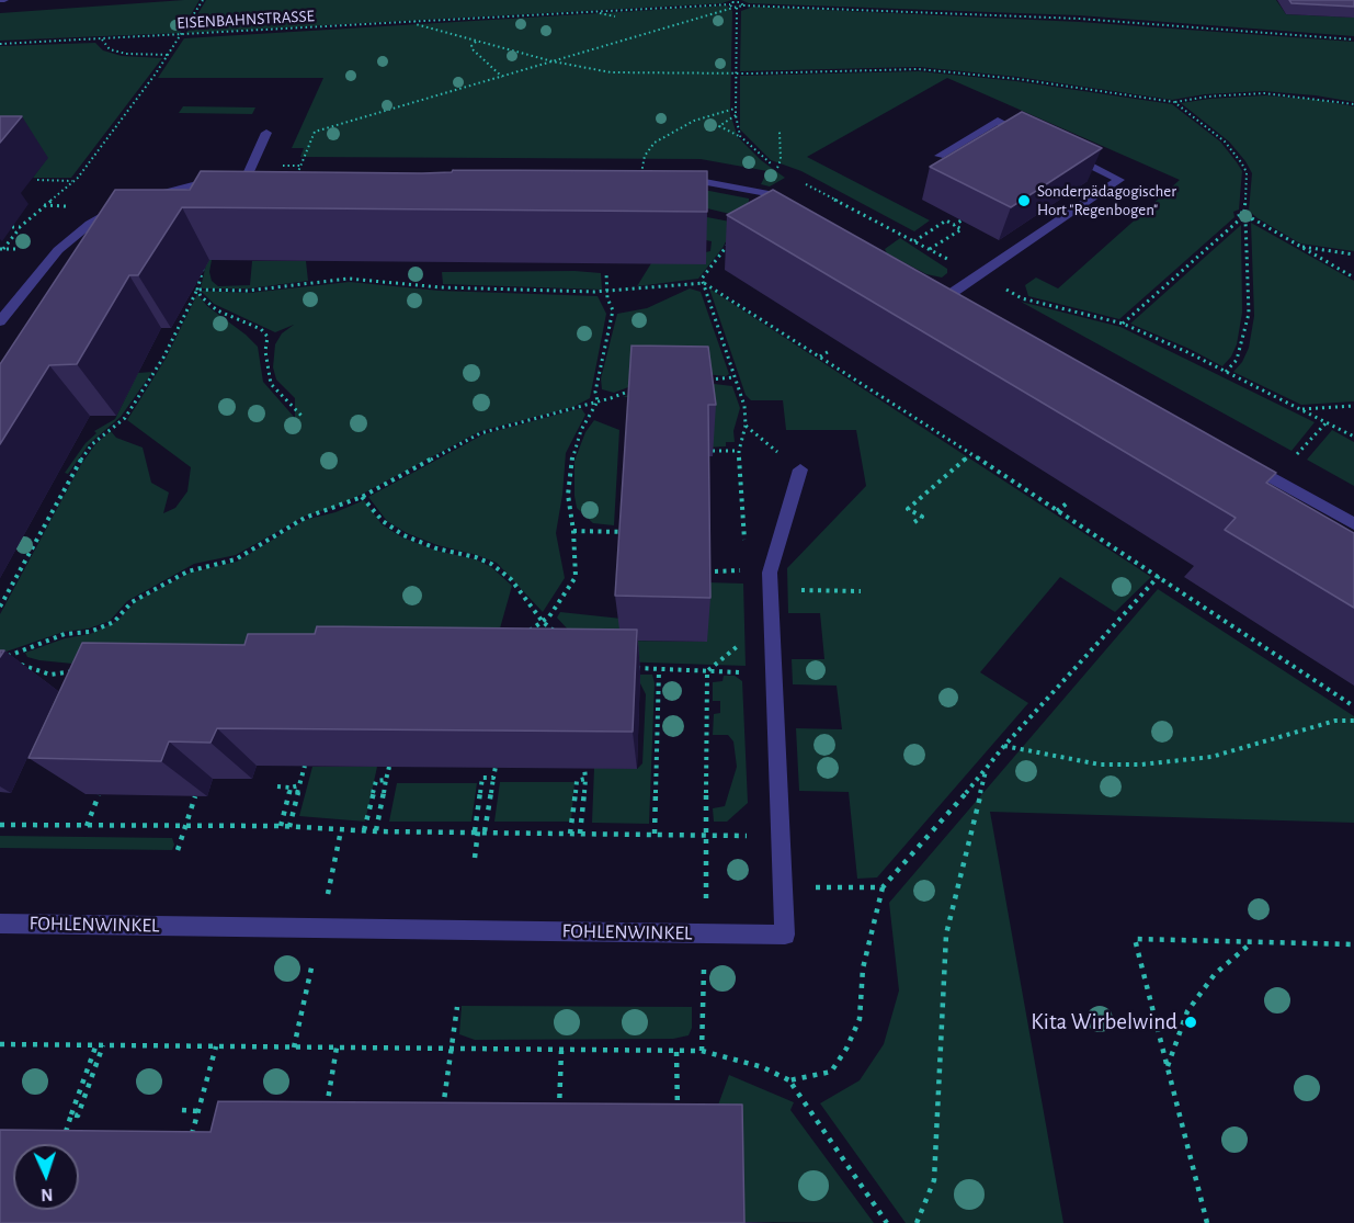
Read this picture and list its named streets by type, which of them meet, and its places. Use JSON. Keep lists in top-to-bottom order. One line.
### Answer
{"streets":{"street":["FOHLENWINKEL"],"path":["EISENBAHNSTRASSE"]},"places":["Sonderpädagogischer Hort \"Regenbogen\"","Kita Wirbelwind"],"north":"bottom"}
